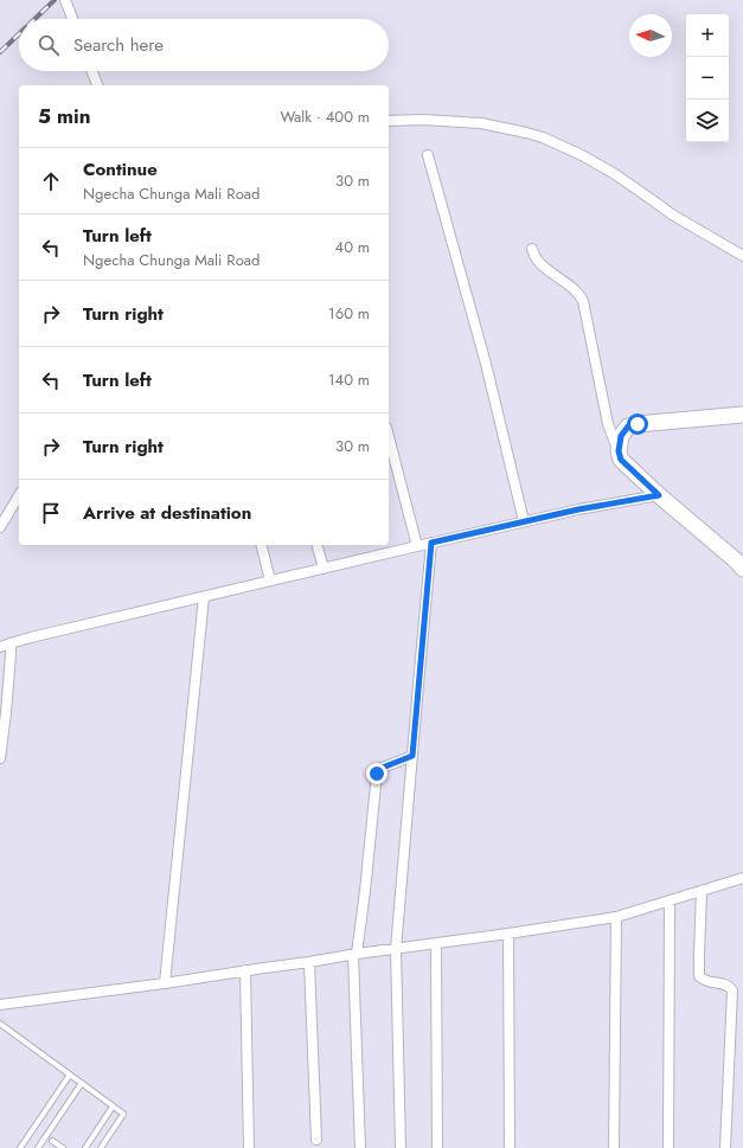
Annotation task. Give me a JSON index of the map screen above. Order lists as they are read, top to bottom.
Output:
{
  "north": "left",
  "page": {
    "map_buttons": ["+", "−"],
    "search": "Search here",
    "heading": ["5 min", "Walk · 400 m"],
    "list": [
      ["Continue", "Ngecha Chunga Mali Road", "30 m"],
      ["Turn left", "Ngecha Chunga Mali Road", "40 m"],
      ["Turn right", "160 m"],
      ["Turn left", "140 m"],
      ["Turn right", "30 m"],
      "Arrive at destination"
    ]
  }
}
